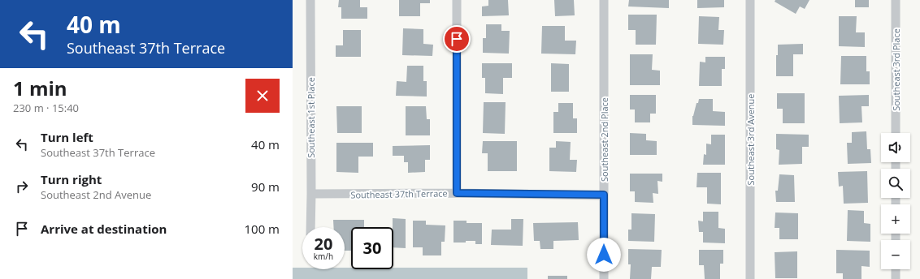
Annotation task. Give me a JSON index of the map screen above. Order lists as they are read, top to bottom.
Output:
{
  "streets": {
    "street": [
      "Southeast 3rd Place",
      "Southeast 1st Place",
      "Southeast 2nd Place",
      "Southeast 3rd Avenue",
      "Southeast 37th Terrace"
    ]
  },
  "crossings": [
    ["Southeast 1st Place", "Southeast 37th Terrace"],
    ["Southeast 2nd Place", "Southeast 37th Terrace"]
  ],
  "page": {
    "turn": ["40 m", "Southeast 37th Terrace"],
    "heading": ["1 min", "230 m · 15:40"],
    "list": [
      {
        "name": "Turn left",
        "note": "Southeast 37th Terrace",
        "value": "40 m"
      },
      {
        "name": "Turn right",
        "note": "Southeast 2nd Avenue",
        "value": "90 m"
      },
      {
        "name": "Arrive at destination",
        "value": "100 m"
      }
    ],
    "map_buttons": ["+", "−"],
    "speed": "20 km/h",
    "limit": "30"
  }
}
